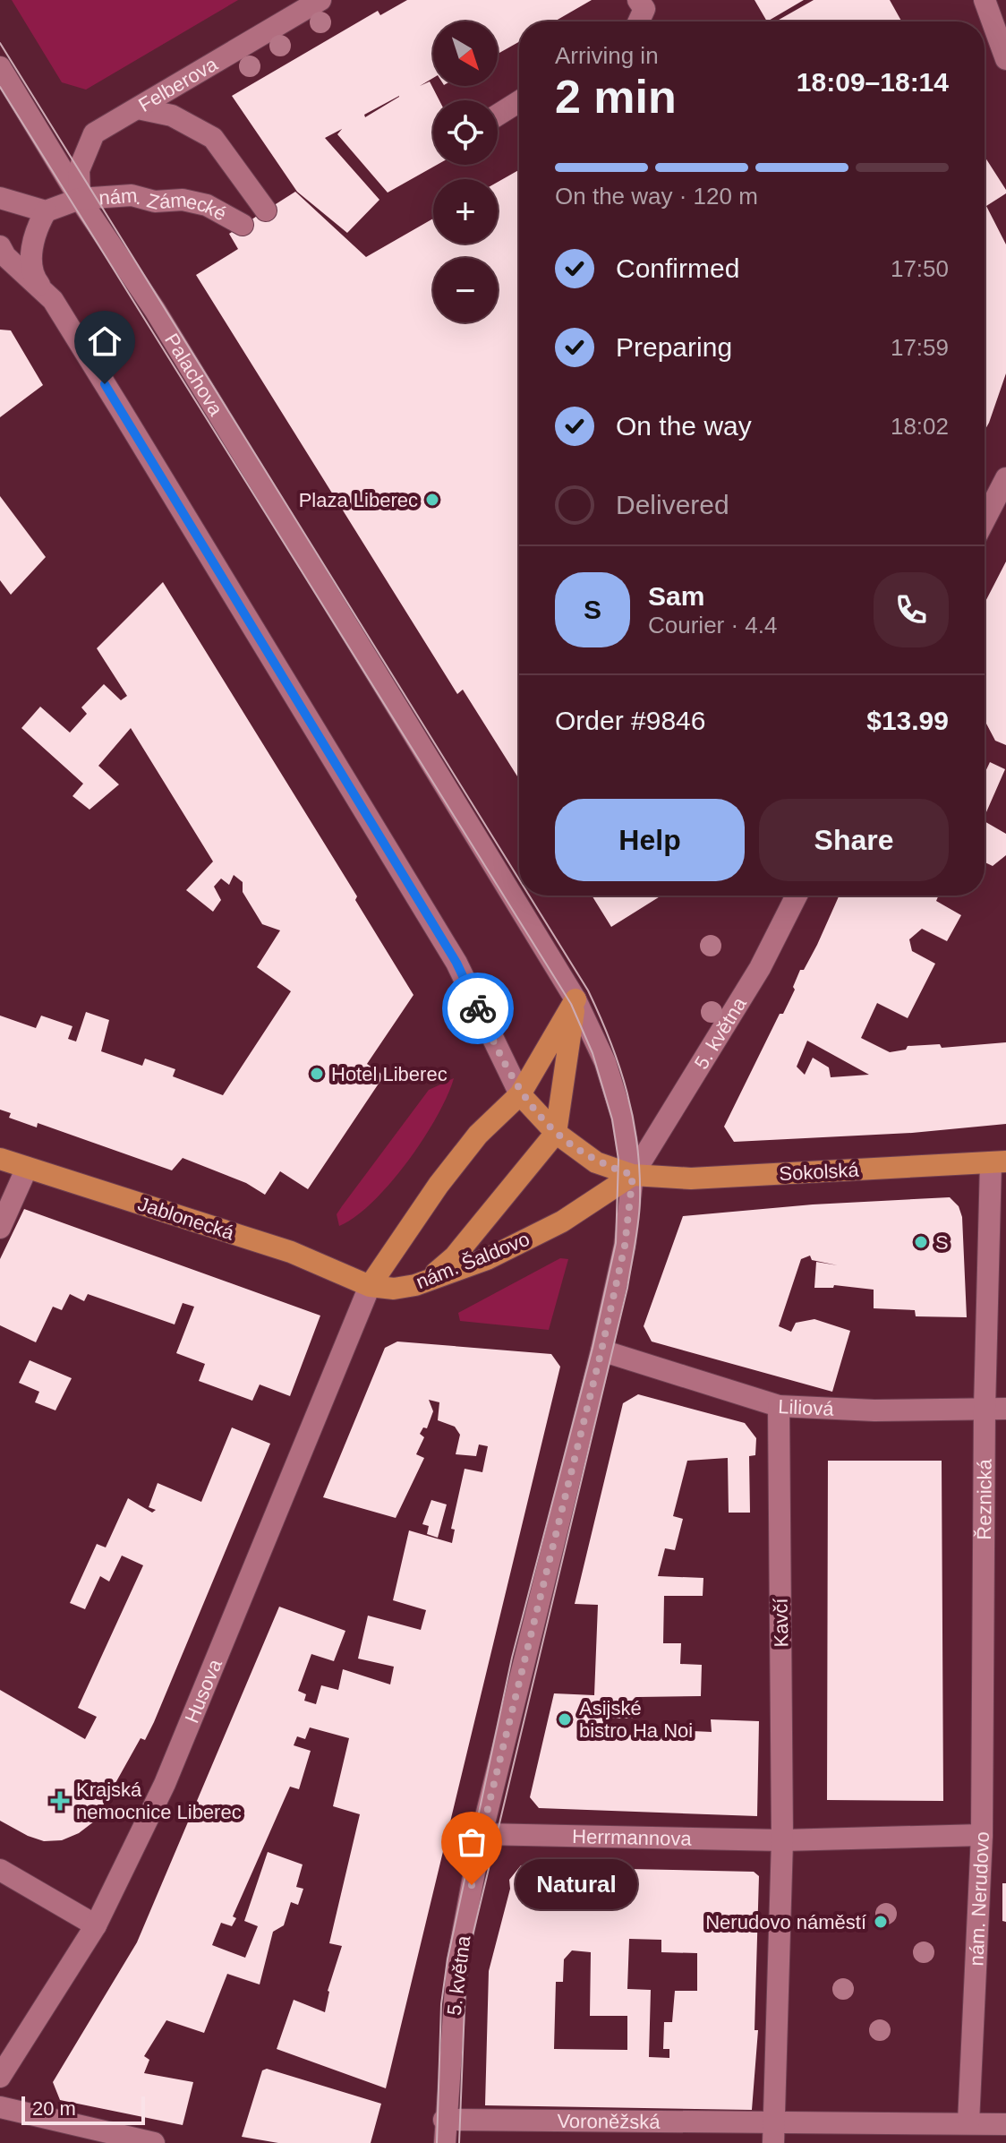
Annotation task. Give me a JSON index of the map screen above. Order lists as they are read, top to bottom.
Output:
{
  "streets": {
    "main road": ["Sokolská", "Jablonecká", "nám. Šaldovo"],
    "street": [
      "Felberova",
      "nám. Zámecké",
      "Palachova",
      "5. května",
      "Liliová",
      "Řeznická",
      "Kavčí",
      "Husova",
      "Herrmannova",
      "nám. Nerudovo",
      "Voroněžská"
    ]
  },
  "crossings": [
    ["Felberova", "nám. Zámecké"],
    ["Felberova", "Palachova"],
    ["nám. Zámecké", "Palachova"],
    ["Palachova", "nám. Šaldovo"],
    ["5. května", "Sokolská"],
    ["5. května", "nám. Šaldovo"],
    ["5. května", "Liliová"],
    ["5. května", "Herrmannova"],
    ["5. května", "Voroněžská"],
    ["Sokolská", "nám. Šaldovo"],
    ["Sokolská", "Řeznická"],
    ["Jablonecká", "nám. Šaldovo"],
    ["Jablonecká", "Husova"],
    ["nám. Šaldovo", "Husova"],
    ["Liliová", "Řeznická"],
    ["Liliová", "Kavčí"],
    ["Řeznická", "nám. Nerudovo"],
    ["Kavčí", "Herrmannova"],
    ["Kavčí", "nám. Nerudovo"],
    ["Herrmannova", "nám. Nerudovo"],
    ["nám. Nerudovo", "Voroněžská"]
  ],
  "places": {
    "other": [
      "Plaza Liberec",
      "Hotel Liberec",
      "S",
      "Asijské bistro Ha Noi",
      "Natural",
      "Nerudovo náměstí"
    ],
    "health": ["Krajská nemocnice Liberec"]
  },
  "scale_bar": "20 m",
  "north": "bottom right",
  "page": {
    "map_buttons": ["+", "−"],
    "heading": ["2 min", "Arriving in", "18:09–18:14"],
    "panel": [
      "Sam",
      "Courier · 4.4",
      "Order #9846",
      "$13.99"
    ],
    "bar": "On the way · 120 m",
    "list": [
      ["Confirmed", "17:50"],
      ["Preparing", "17:59"],
      ["On the way", "18:02"],
      "Delivered"
    ],
    "round": "S",
    "buttons": ["Help", "Share"],
    "bubble": "Natural",
    "scale": "20 m"
  }
}
